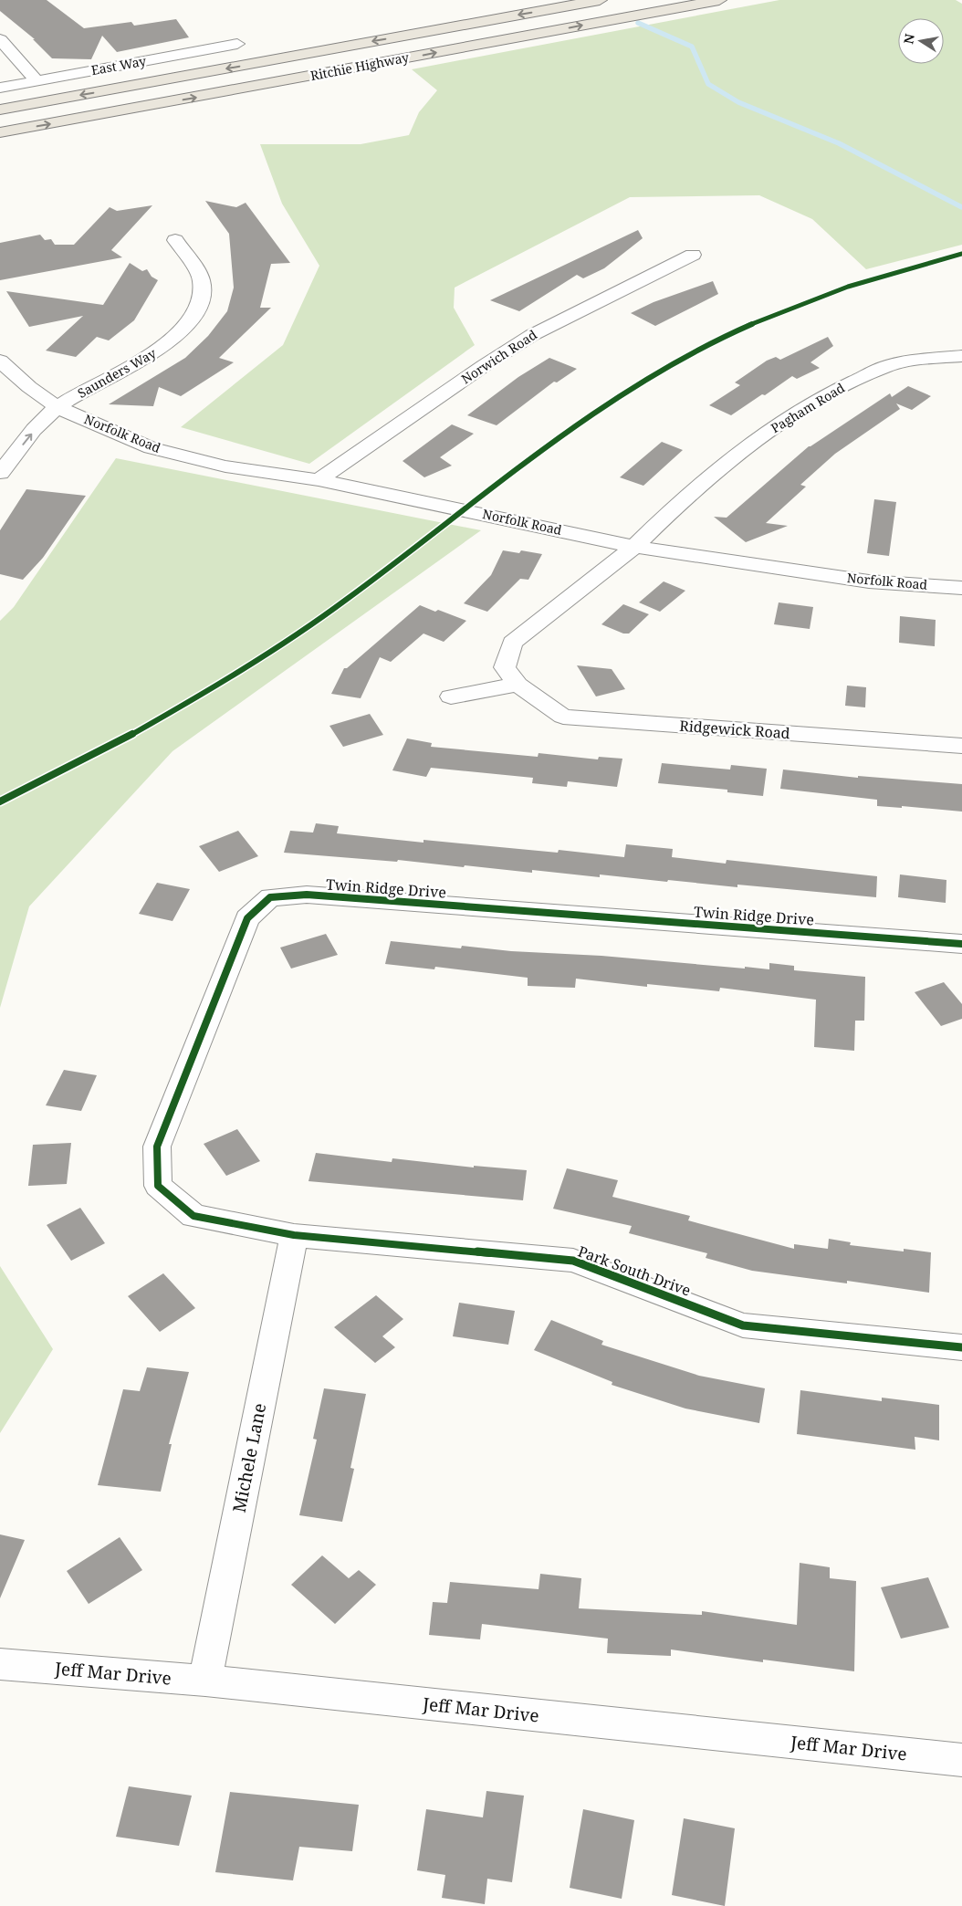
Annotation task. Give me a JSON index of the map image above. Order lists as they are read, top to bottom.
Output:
{
  "streets": {
    "main road": ["Ritchie Highway"],
    "street": [
      "East Way",
      "Norwich Road",
      "Saunders Way",
      "Pagham Road",
      "Norfolk Road",
      "Ridgewick Road",
      "Twin Ridge Drive",
      "Park South Drive",
      "Michele Lane",
      "Jeff Mar Drive"
    ]
  },
  "crossings": [
    ["Norwich Road", "Norfolk Road"],
    ["Saunders Way", "Norfolk Road"],
    ["Pagham Road", "Norfolk Road"],
    ["Pagham Road", "Ridgewick Road"],
    ["Norfolk Road", "Ridgewick Road"],
    ["Twin Ridge Drive", "Park South Drive"],
    ["Twin Ridge Drive", "Michele Lane"],
    ["Park South Drive", "Michele Lane"],
    ["Michele Lane", "Jeff Mar Drive"]
  ],
  "north": "left"
}
